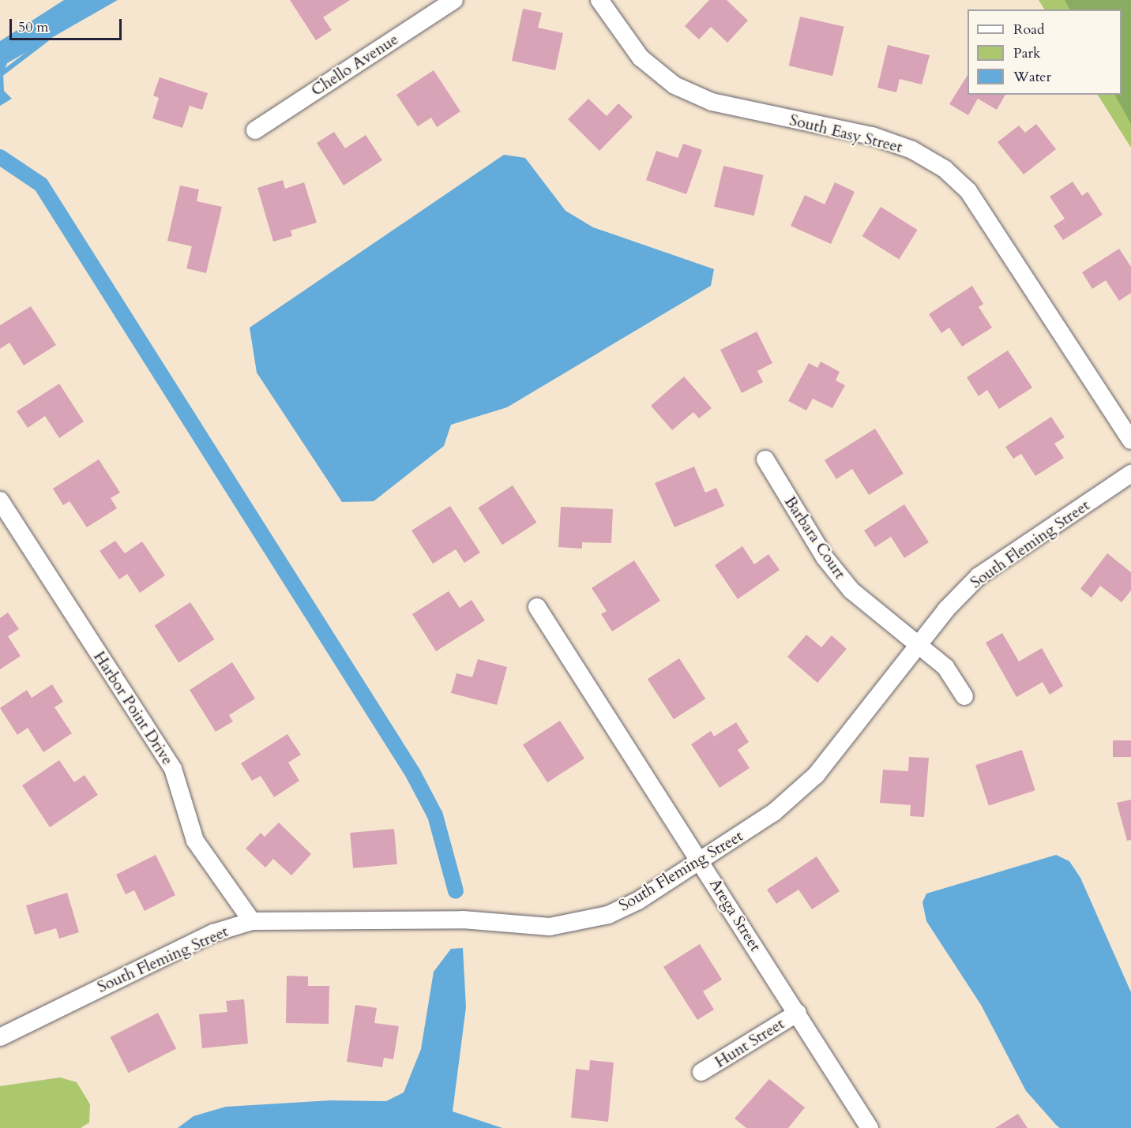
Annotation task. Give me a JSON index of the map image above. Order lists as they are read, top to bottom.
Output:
{
  "streets": {
    "street": [
      "Chello Avenue",
      "South Easy Street",
      "Barbara Court",
      "South Fleming Street",
      "Harbor Point Drive",
      "Arega Street",
      "Hunt Street"
    ]
  },
  "crossings": [
    ["Barbara Court", "South Fleming Street"],
    ["South Fleming Street", "Harbor Point Drive"],
    ["South Fleming Street", "Arega Street"],
    ["Arega Street", "Hunt Street"]
  ],
  "legend": ["Road", "Park", "Water"],
  "scale_bar": "50 m"
}
